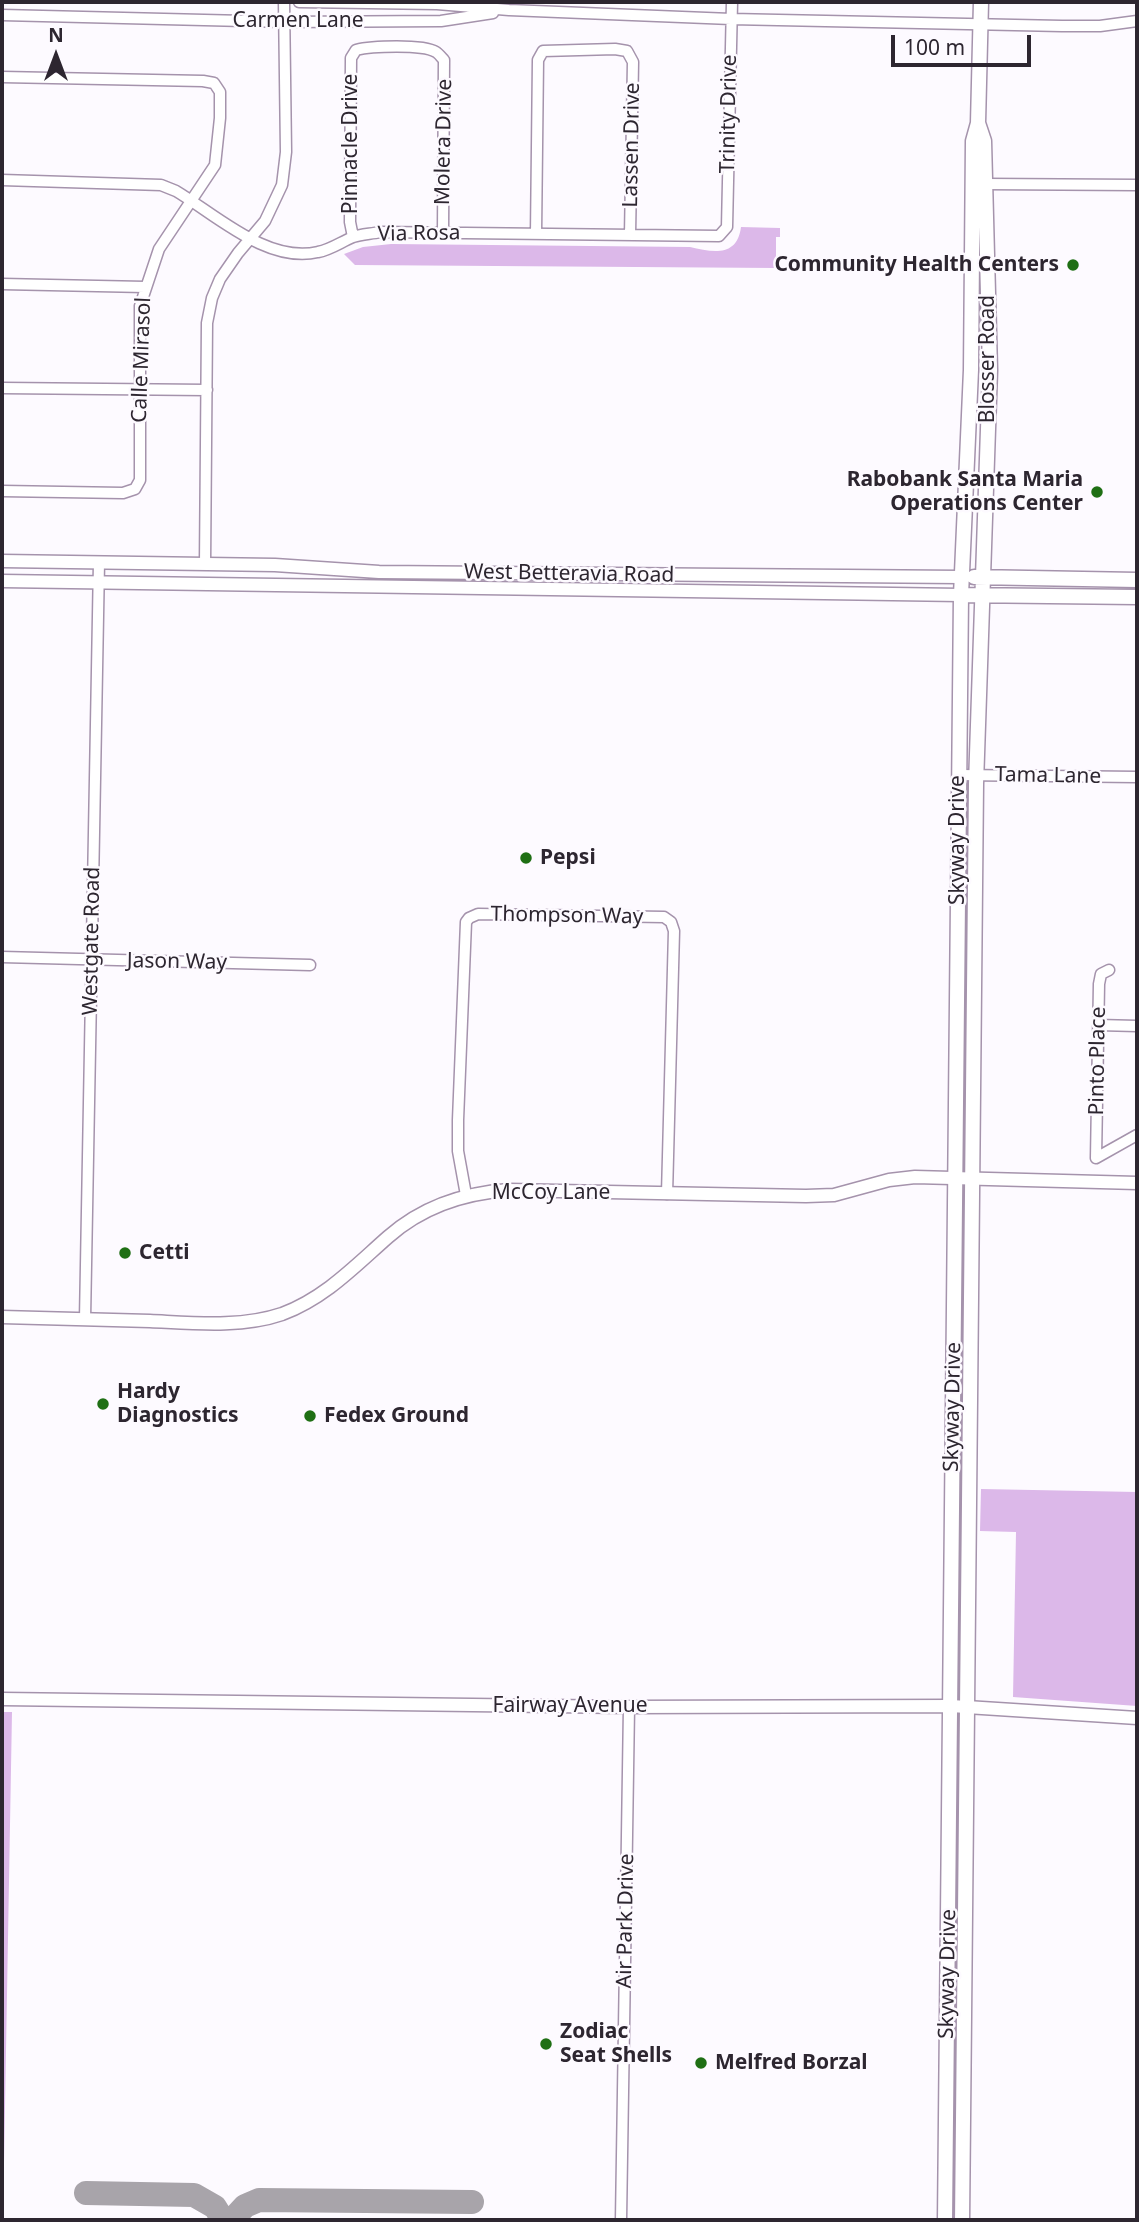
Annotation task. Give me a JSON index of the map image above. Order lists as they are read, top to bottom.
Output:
{
  "streets": {
    "main road": ["Blosser Road", "West Betteravia Road", "Skyway Drive"],
    "street": [
      "Carmen Lane",
      "Trinity Drive",
      "Molera Drive",
      "Pinnacle Drive",
      "Lassen Drive",
      "Via Rosa",
      "Calle Mirasol",
      "Tama Lane",
      "Thompson Way",
      "Westgate Road",
      "Jason Way",
      "Pinto Place",
      "McCoy Lane",
      "Fairway Avenue",
      "Air Park Drive"
    ]
  },
  "crossings": [
    ["Carmen Lane", "Trinity Drive"],
    ["Carmen Lane", "Blosser Road"],
    ["Trinity Drive", "Via Rosa"],
    ["Molera Drive", "Pinnacle Drive"],
    ["Molera Drive", "Via Rosa"],
    ["Pinnacle Drive", "Via Rosa"],
    ["Lassen Drive", "Via Rosa"],
    ["Via Rosa", "Calle Mirasol"],
    ["Blosser Road", "West Betteravia Road"],
    ["Blosser Road", "Skyway Drive"],
    ["West Betteravia Road", "Skyway Drive"],
    ["West Betteravia Road", "Westgate Road"],
    ["Tama Lane", "Skyway Drive"],
    ["Skyway Drive", "McCoy Lane"],
    ["Skyway Drive", "Fairway Avenue"],
    ["Thompson Way", "McCoy Lane"],
    ["Westgate Road", "Jason Way"],
    ["Westgate Road", "McCoy Lane"],
    ["Fairway Avenue", "Air Park Drive"]
  ],
  "places": [
    "Community Health Centers",
    "Rabobank Santa Maria Operations Center",
    "Pepsi",
    "Cetti",
    "Hardy Diagnostics",
    "Fedex Ground",
    "Zodiac Seat Shells",
    "Melfred Borzal"
  ],
  "scale_bar": "100 m",
  "north": "top"
}
